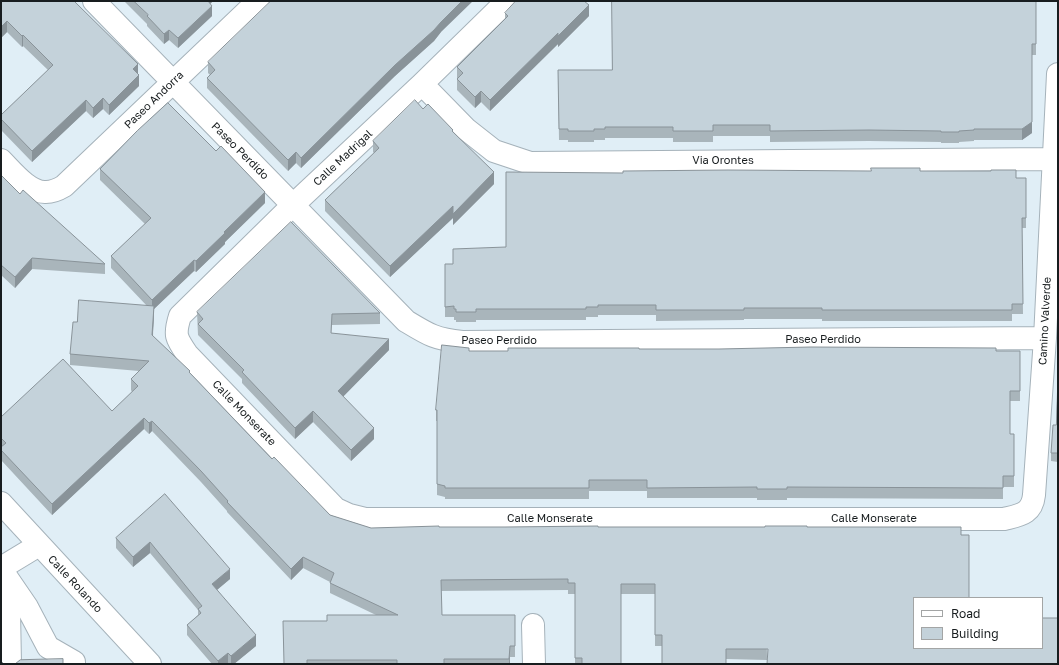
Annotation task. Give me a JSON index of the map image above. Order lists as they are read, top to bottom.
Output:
{
  "streets": {
    "street": [
      "Paseo Andorra",
      "Paseo Perdido",
      "Calle Madrigal",
      "Via Orontes",
      "Camino Valverde",
      "Calle Monserate",
      "Calle Rolando"
    ]
  },
  "crossings": [
    ["Paseo Andorra", "Paseo Perdido"],
    ["Paseo Perdido", "Calle Madrigal"],
    ["Paseo Perdido", "Camino Valverde"],
    ["Calle Madrigal", "Via Orontes"],
    ["Calle Madrigal", "Calle Monserate"],
    ["Via Orontes", "Camino Valverde"],
    ["Camino Valverde", "Calle Monserate"]
  ],
  "legend": ["Road", "Building"]
}
